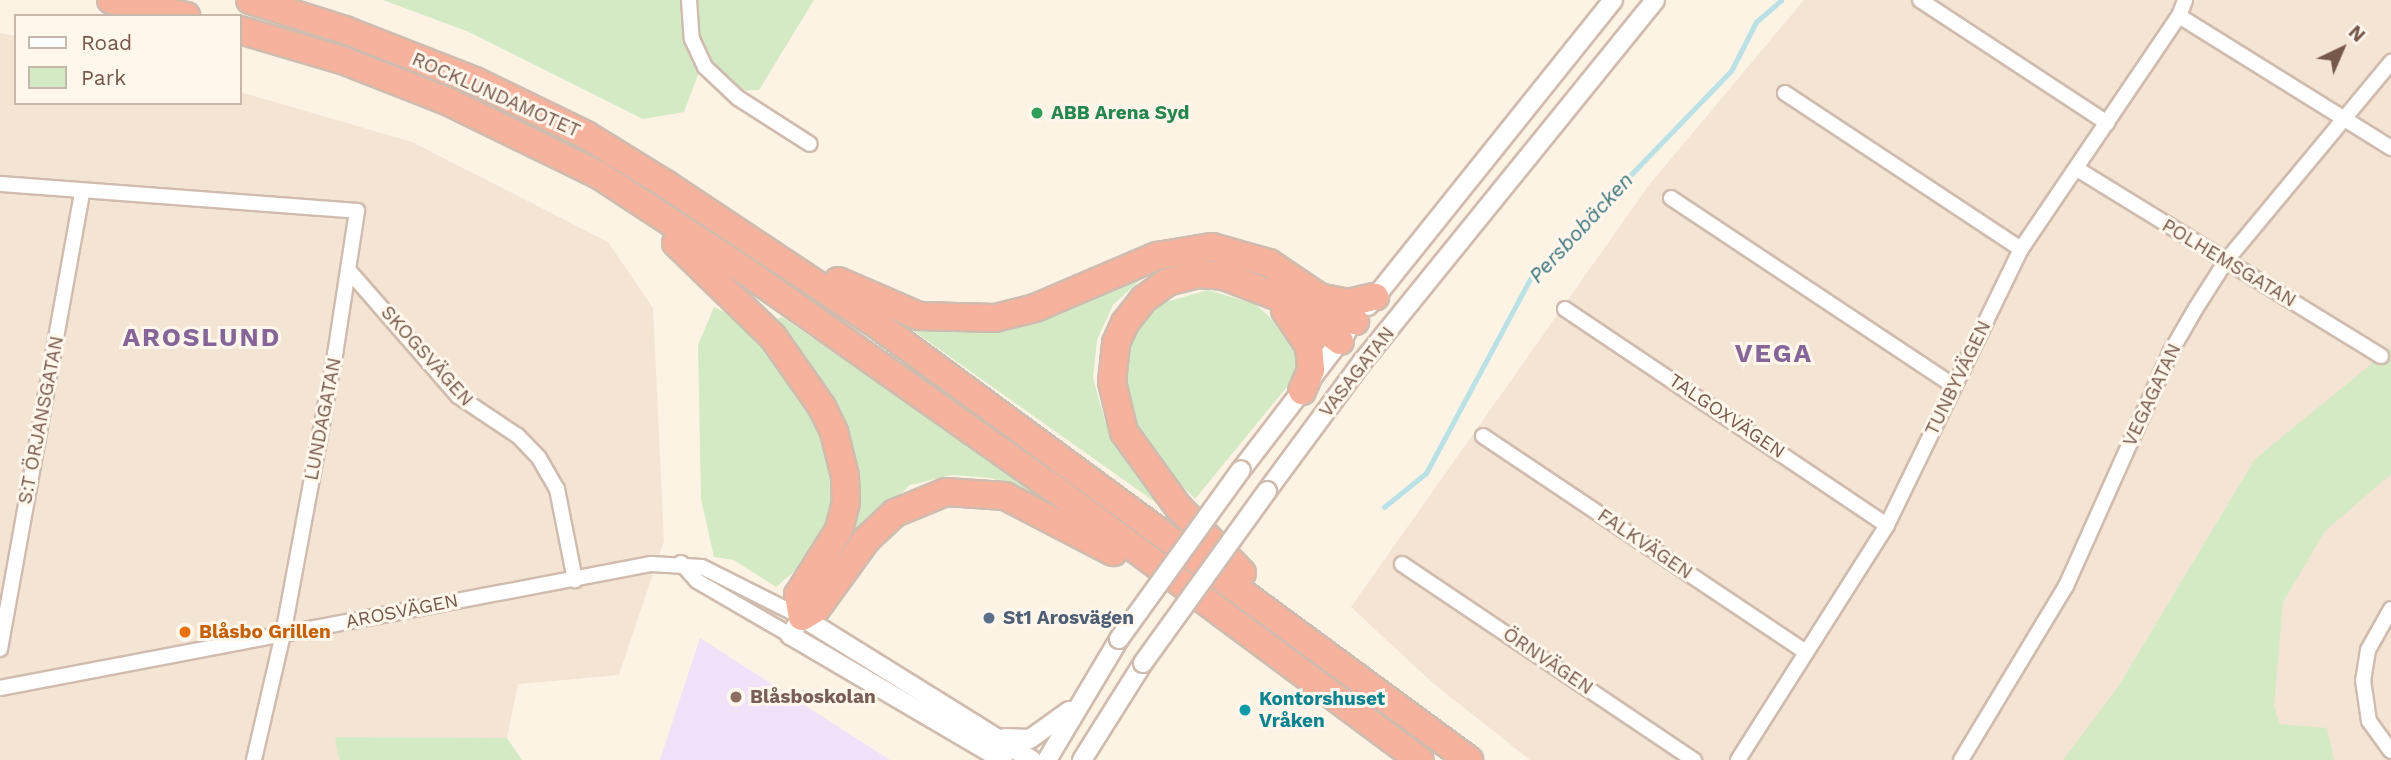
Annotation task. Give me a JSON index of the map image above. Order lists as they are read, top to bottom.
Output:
{
  "streets": {
    "highway": ["ROCKLUNDAMOTET"],
    "street": [
      "POLHEMSGATAN",
      "SKOGSVÄGEN",
      "VASAGATAN",
      "TUNBYVÄGEN",
      "VEGAGATAN",
      "TALGOXVÄGEN",
      "LUNDAGATAN",
      "S:T ÖRJANSGATAN",
      "FALKVÄGEN",
      "AROSVÄGEN",
      "ÖRNVÄGEN"
    ]
  },
  "crossings": [
    ["POLHEMSGATAN", "TUNBYVÄGEN"],
    ["POLHEMSGATAN", "VEGAGATAN"],
    ["SKOGSVÄGEN", "LUNDAGATAN"],
    ["SKOGSVÄGEN", "AROSVÄGEN"],
    ["TUNBYVÄGEN", "TALGOXVÄGEN"],
    ["TUNBYVÄGEN", "FALKVÄGEN"],
    ["LUNDAGATAN", "S:T ÖRJANSGATAN"],
    ["LUNDAGATAN", "AROSVÄGEN"]
  ],
  "districts": ["AROSLUND", "VEGA"],
  "water": ["Persbobäcken"],
  "places": [
    "ABB Arena Syd",
    "St1 Arosvägen",
    "Blåsbo Grillen",
    "Blåsboskolan",
    "Kontorshuset Vråken"
  ],
  "legend": ["Road", "Park"],
  "north": "top right"
}
